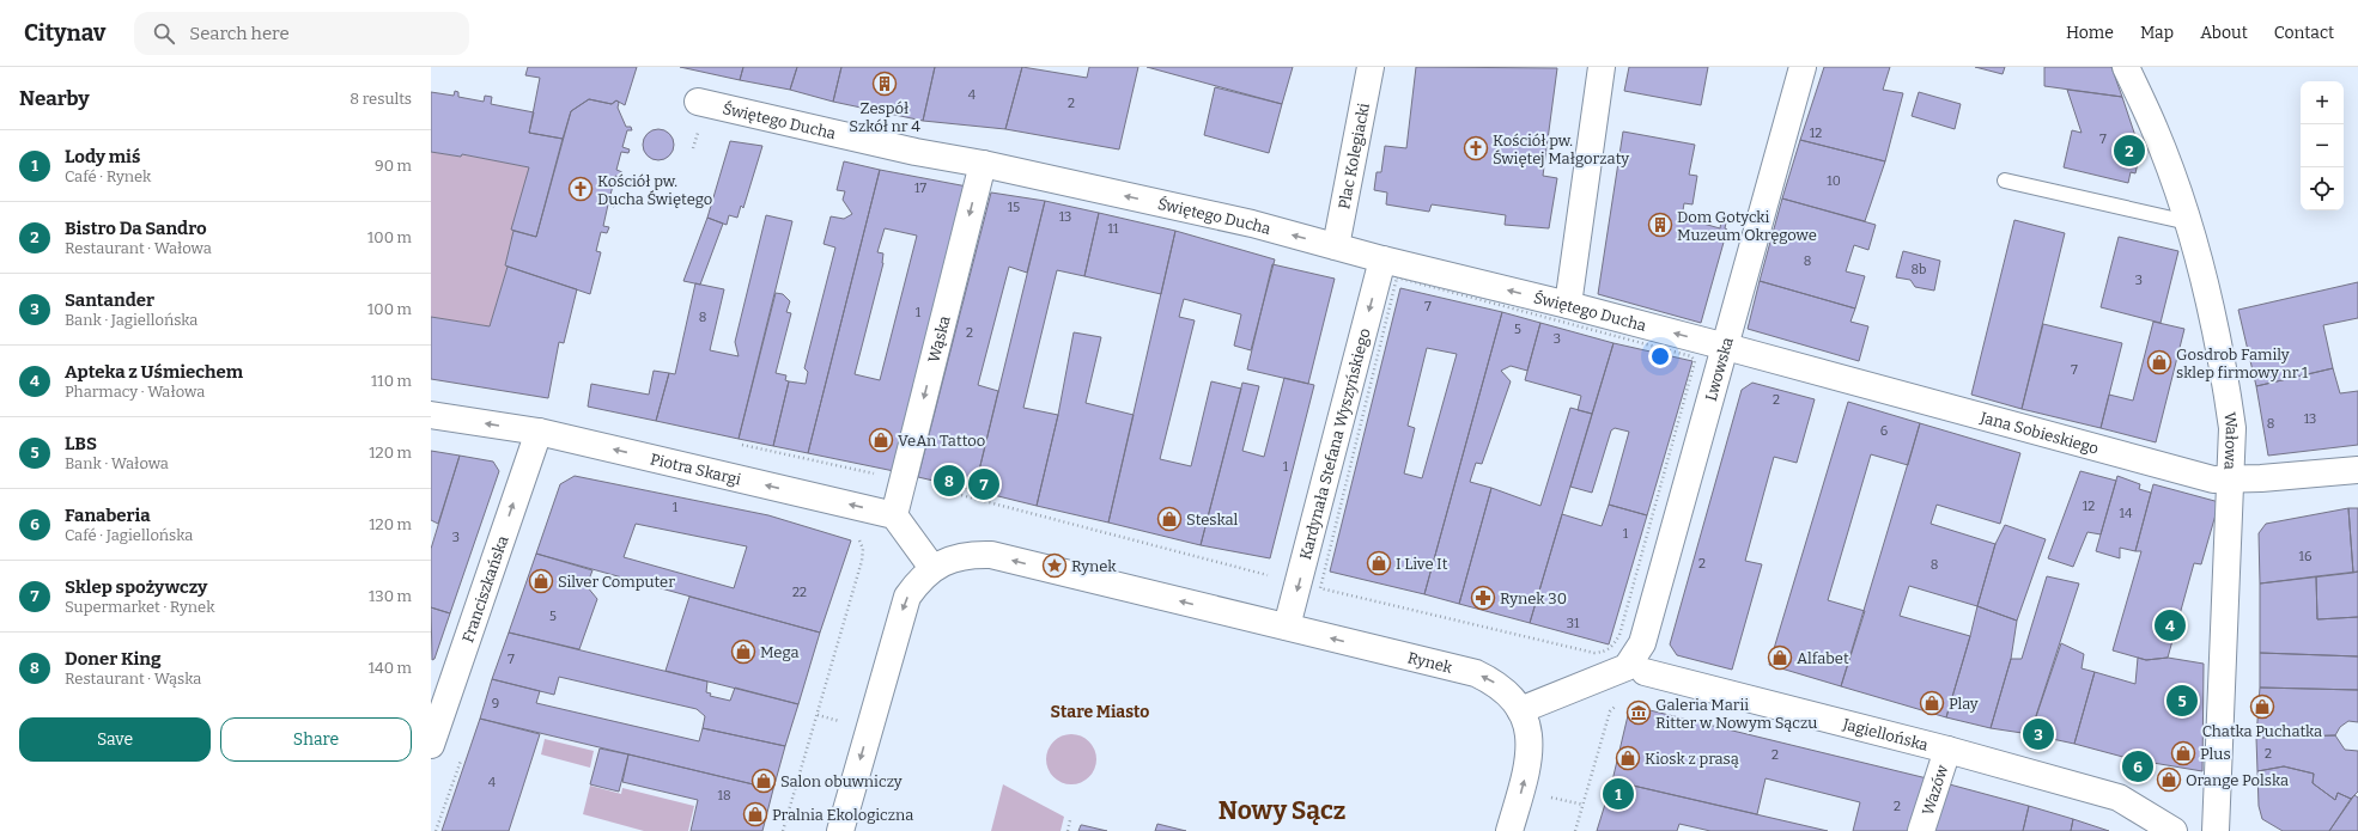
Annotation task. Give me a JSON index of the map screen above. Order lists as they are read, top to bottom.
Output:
{
  "streets": {
    "street": [
      "Świętego Ducha",
      "Plac Kolegiacki",
      "Wąska",
      "Lwowska",
      "Jana Sobieskiego",
      "Wałowa",
      "Kardynała Stefana Wyszyńskiego",
      "Piotra Skargi",
      "Franciszkańska",
      "Rynek",
      "Jagiellońska",
      "Wazów"
    ]
  },
  "crossings": [
    ["Świętego Ducha", "Plac Kolegiacki"],
    ["Świętego Ducha", "Wąska"],
    ["Świętego Ducha", "Lwowska"],
    ["Świętego Ducha", "Jana Sobieskiego"],
    ["Świętego Ducha", "Kardynała Stefana Wyszyńskiego"],
    ["Wąska", "Piotra Skargi"],
    ["Lwowska", "Jana Sobieskiego"],
    ["Lwowska", "Jagiellońska"],
    ["Jana Sobieskiego", "Wałowa"],
    ["Kardynała Stefana Wyszyńskiego", "Rynek"],
    ["Piotra Skargi", "Franciszkańska"],
    ["Jagiellońska", "Wazów"]
  ],
  "one_way": [
    "Świętego Ducha",
    "Wąska",
    "Kardynała Stefana Wyszyńskiego",
    "Piotra Skargi",
    "Franciszkańska"
  ],
  "districts": ["Stare Miasto", "Nowy Sącz"],
  "places": {
    "building": ["Zespół Szkół nr 4", "Dom Gotycki Muzeum Okręgowe"],
    "church": ["Kościół pw. Świętej Małgorzaty", "Kościół pw. Ducha Świętego"],
    "shop": [
      "Gosdrob Family sklep firmowy nr 1",
      "VeAn Tattoo",
      "Steskal",
      "I Live It",
      "Silver Computer",
      "Mega",
      "Alfabet",
      "Play",
      "Chatka Puchatka",
      "Plus",
      "Kiosk z prasą",
      "Orange Polska",
      "Salon obuwniczy",
      "Pralnia Ekologiczna"
    ],
    "place": ["Rynek"],
    "pharmacy": ["Rynek 30"],
    "museum": ["Galeria Marii Ritter w Nowym Sączu"]
  },
  "house_numbers": [
    "4",
    "2",
    "12",
    "7",
    "10",
    "17",
    "15",
    "13",
    "11",
    "8",
    "8b",
    "3",
    "7",
    "1",
    "8",
    "5",
    "2",
    "3",
    "7",
    "2",
    "13",
    "8",
    "6",
    "1",
    "12",
    "1",
    "14",
    "1",
    "3",
    "16",
    "2",
    "8",
    "22",
    "5",
    "31",
    "7",
    "9",
    "2",
    "2",
    "4",
    "18",
    "2"
  ],
  "page": {
    "header": "Citynav",
    "search": "Search here",
    "nav": [
      "Home",
      "Map",
      "About",
      "Contact"
    ],
    "heading": ["Nearby", "8 results"],
    "map_buttons": ["+", "−"],
    "list": [
      {
        "mark": "1",
        "name": "Lody miś",
        "note": "Café · Rynek",
        "value": "90 m"
      },
      {
        "mark": "2",
        "name": "Bistro Da Sandro",
        "note": "Restaurant · Wałowa",
        "value": "100 m"
      },
      {
        "mark": "3",
        "name": "Santander",
        "note": "Bank · Jagiellońska",
        "value": "100 m"
      },
      {
        "mark": "4",
        "name": "Apteka z Uśmiechem",
        "note": "Pharmacy · Wałowa",
        "value": "110 m"
      },
      {
        "mark": "5",
        "name": "LBS",
        "note": "Bank · Wałowa",
        "value": "120 m"
      },
      {
        "mark": "6",
        "name": "Fanaberia",
        "note": "Café · Jagiellońska",
        "value": "120 m"
      },
      {
        "mark": "7",
        "name": "Sklep spożywczy",
        "note": "Supermarket · Rynek",
        "value": "130 m"
      },
      {
        "mark": "8",
        "name": "Doner King",
        "note": "Restaurant · Wąska",
        "value": "140 m"
      }
    ],
    "pins": [
      "2",
      "8",
      "7",
      "4",
      "5",
      "3",
      "6",
      "1"
    ],
    "buttons": ["Save", "Share"]
  }
}
